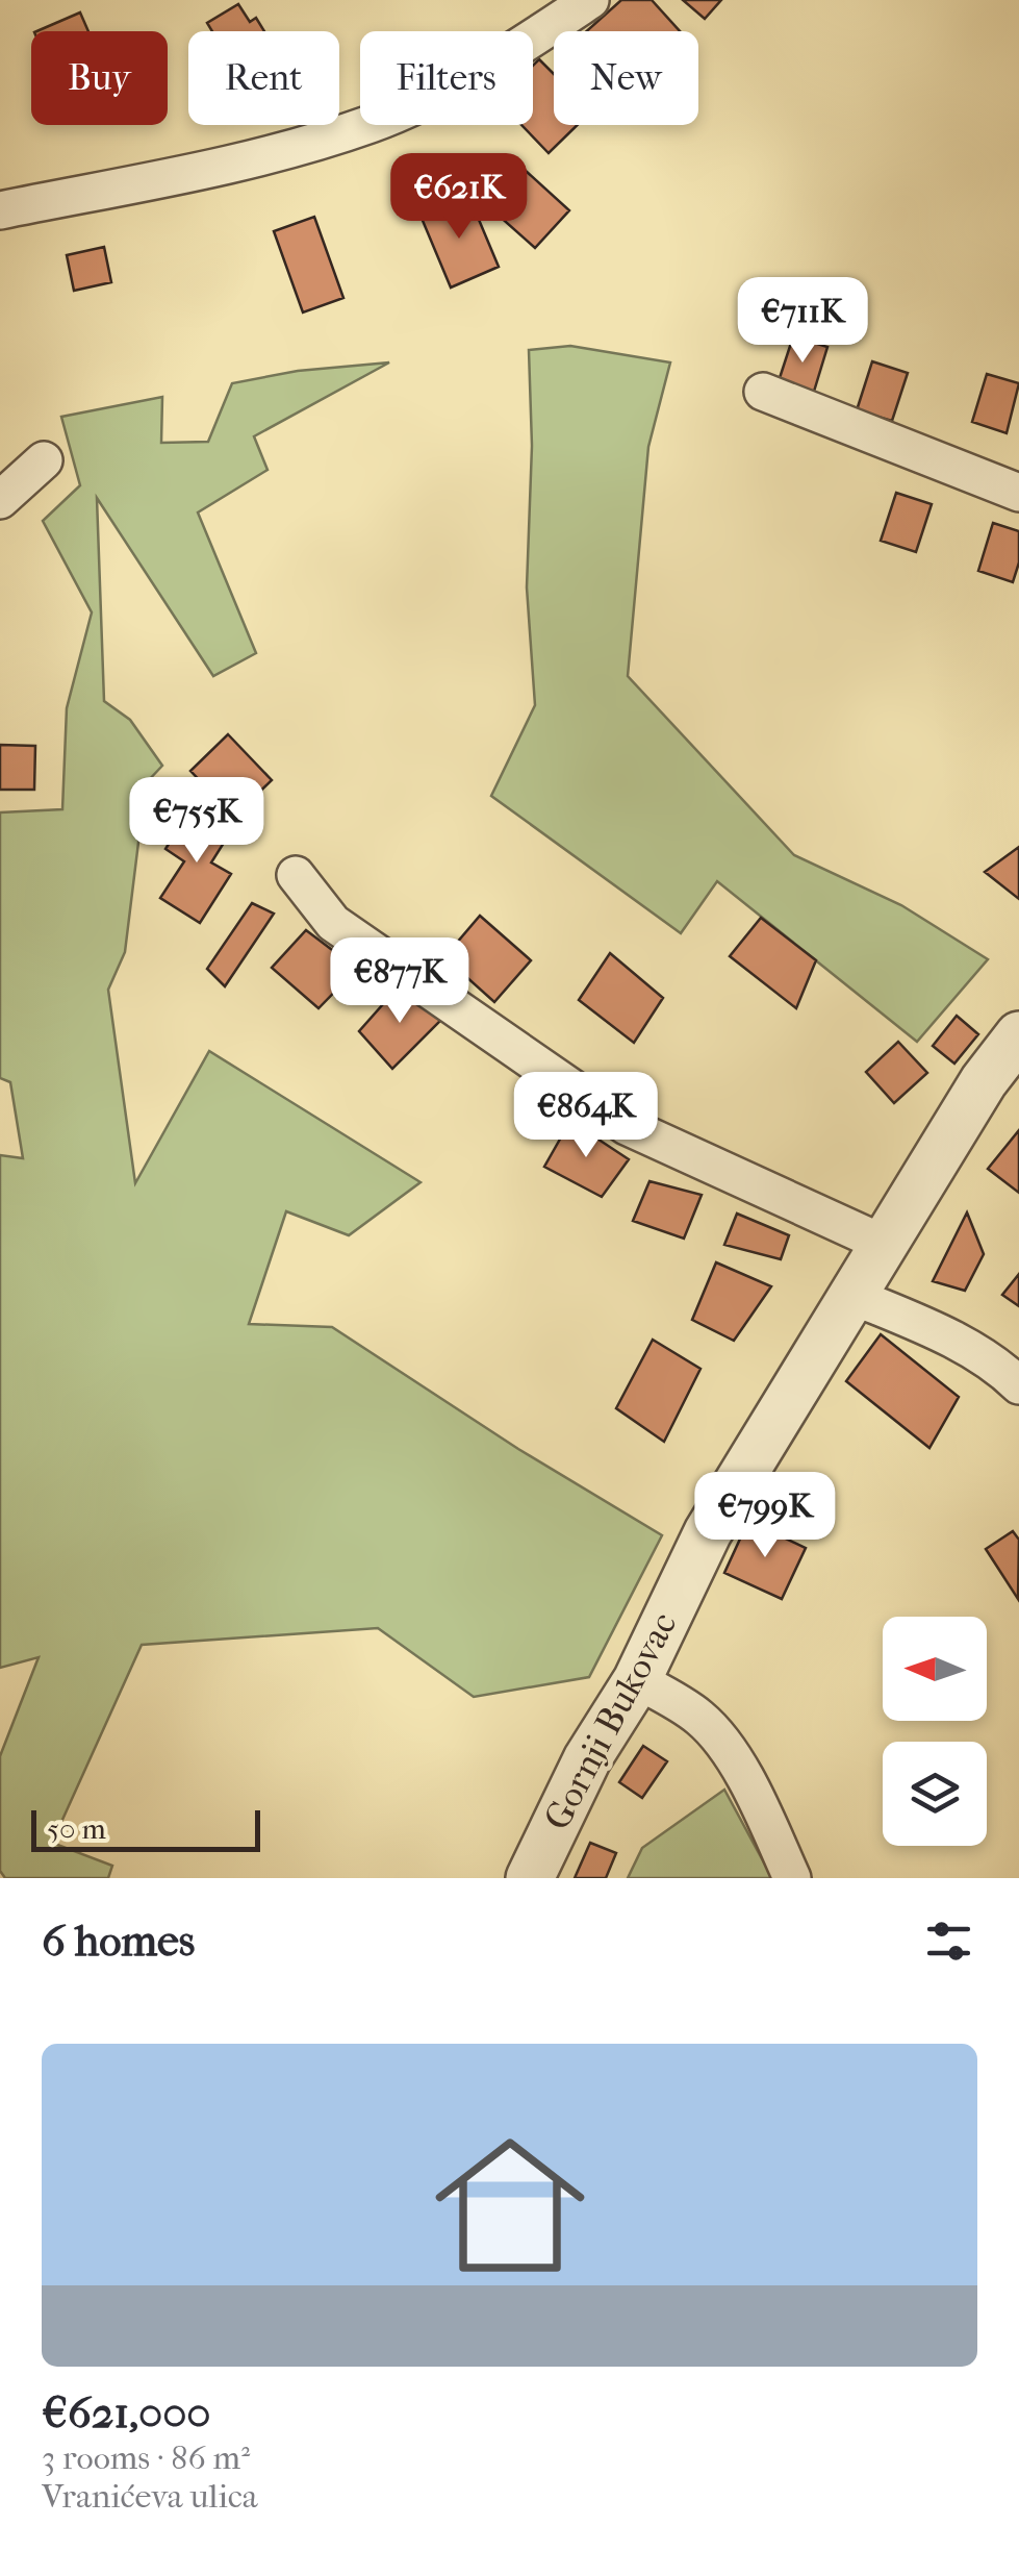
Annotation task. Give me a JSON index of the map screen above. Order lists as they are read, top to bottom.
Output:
{
  "streets": {
    "street": ["Gornji Bukovac"]
  },
  "scale_bar": "50 m",
  "north": "left",
  "page": {
    "chip": [
      "Buy",
      "Rent",
      "Filters",
      "New"
    ],
    "price": [
      "€621K",
      "€711K",
      "€755K",
      "€877K",
      "€864K",
      "€799K"
    ],
    "scale": "50 m",
    "heading": "6 homes",
    "list": [
      {
        "name": "€621,000",
        "note": "3 rooms · 86 m² · Vranićeva ulica"
      }
    ]
  }
}
